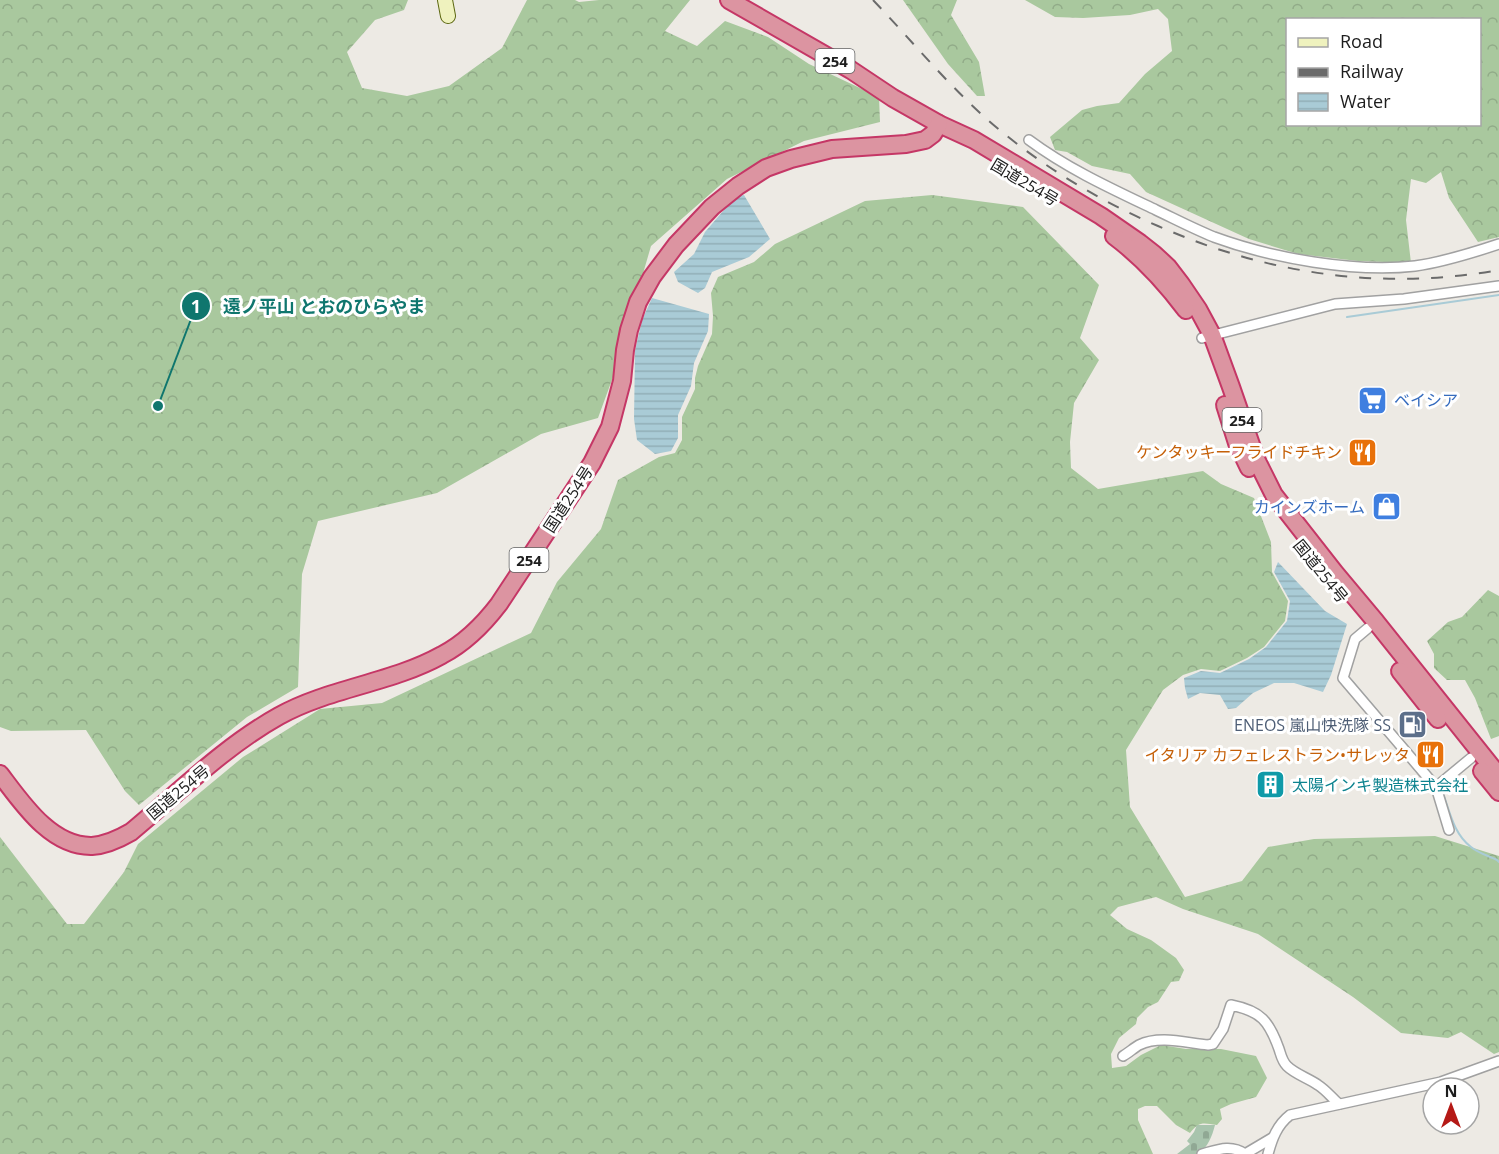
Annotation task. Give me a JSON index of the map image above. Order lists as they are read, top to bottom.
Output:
{
  "streets": {
    "highway": ["254", "国道254号"]
  },
  "crossings": [
    ["254", "国道254号"]
  ],
  "places": {
    "supermarket": ["ベイシア"],
    "other": ["遠ノ平山 とおのひらやま"],
    "restaurant": ["ケンタッキーフライドチキン", "イタリア カフェレストラン•サレッタ"],
    "shop": ["カインズホーム"],
    "fuel station": ["ENEOS 嵐山快洗隊 SS"],
    "building": ["太陽インキ製造株式会社"]
  },
  "legend": ["Road", "Railway", "Water"],
  "north": "top"
}
